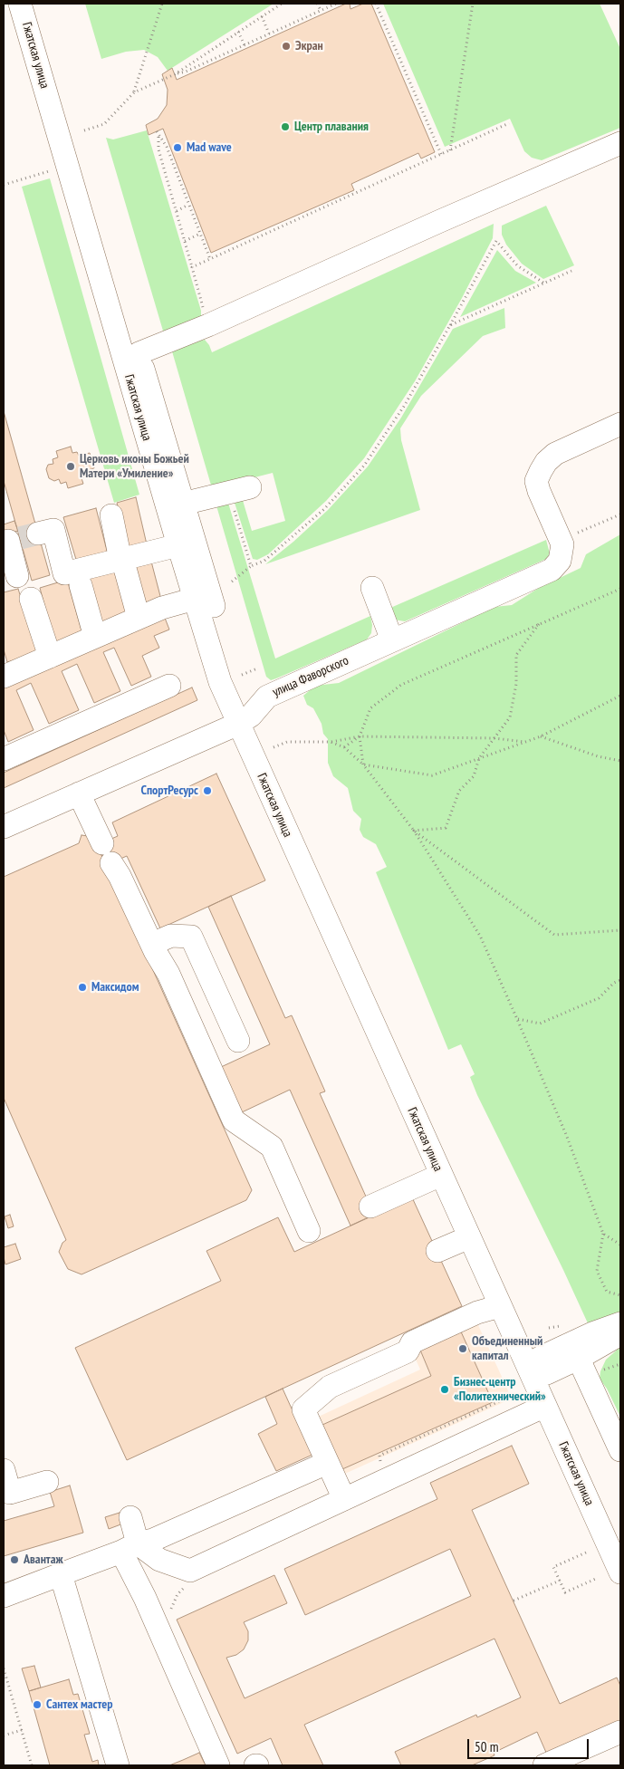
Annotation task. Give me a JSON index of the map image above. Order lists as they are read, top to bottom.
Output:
{
  "streets": {
    "street": ["Гжатская улица", "улица Фаворского"]
  },
  "crossings": [
    ["Гжатская улица", "улица Фаворского"]
  ],
  "places": [
    "Экран",
    "Центр плавания",
    "Mad wave",
    "Церковь иконы Божьей Матери «Умиление»",
    "СпортРесурс",
    "Максидом",
    "Объединенный капитал",
    "Бизнес-центр «Политехнический»",
    "Авантаж",
    "Сантех мастер"
  ],
  "scale_bar": "50 m"
}
